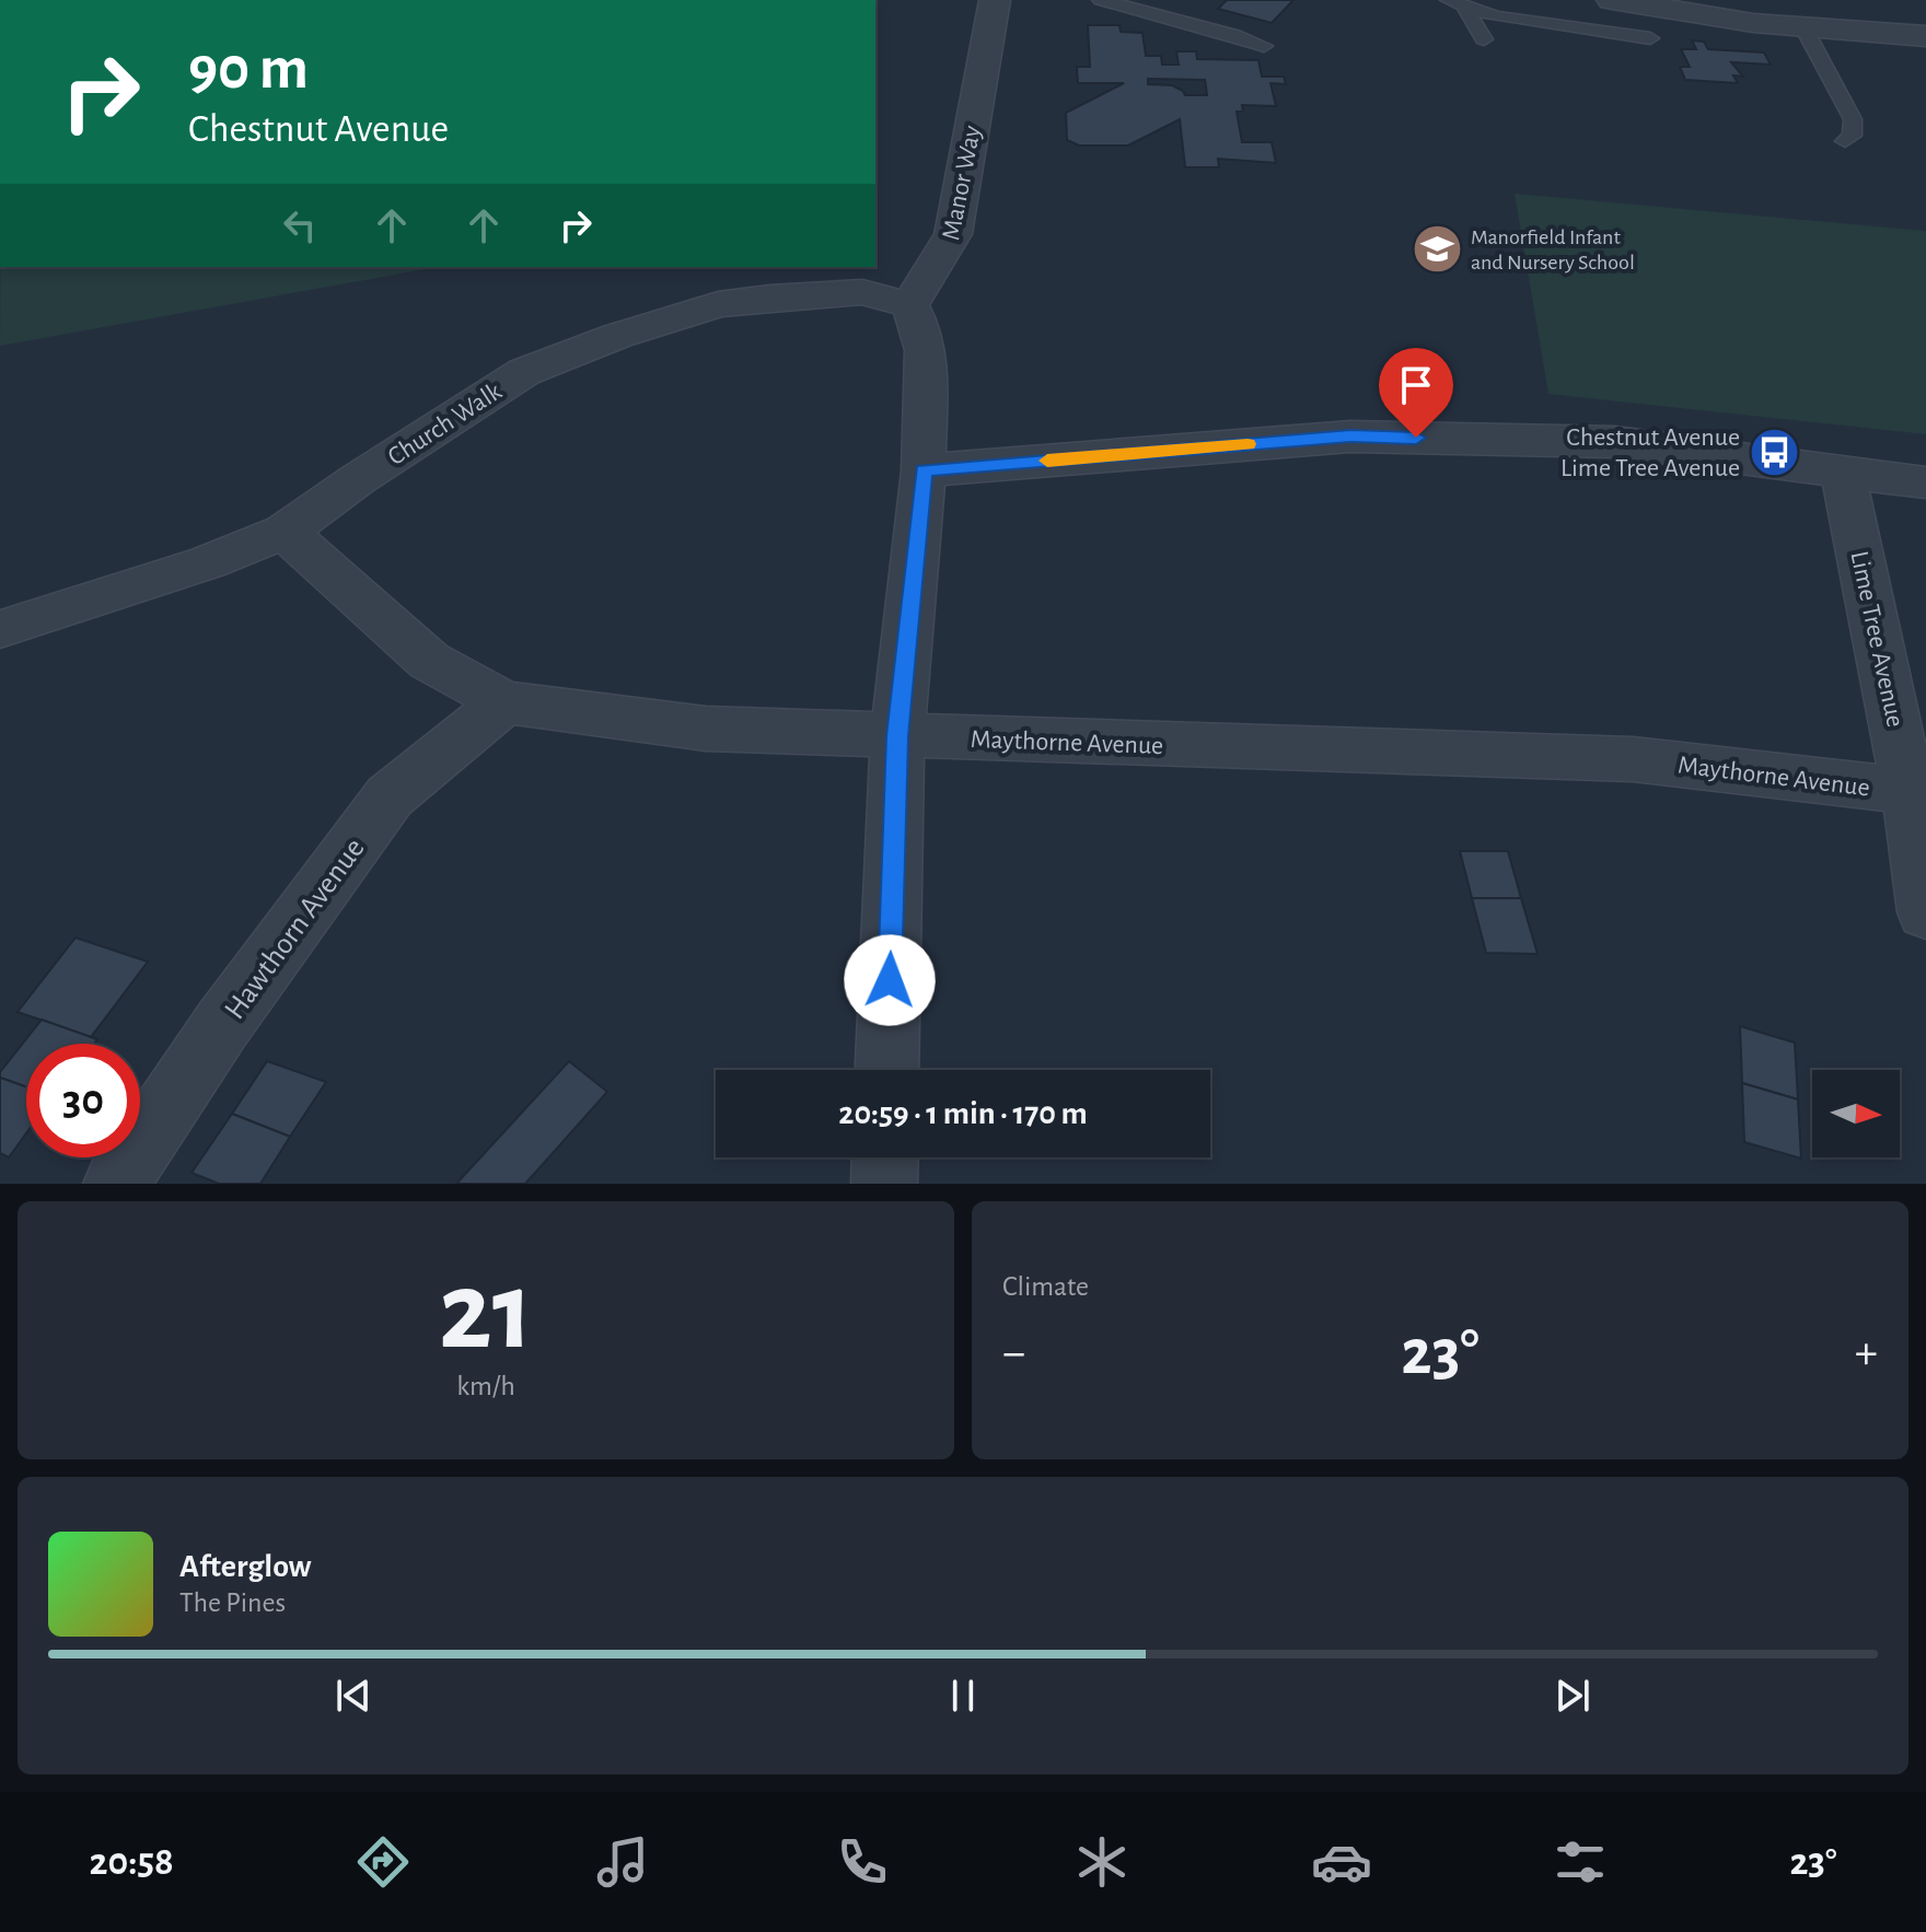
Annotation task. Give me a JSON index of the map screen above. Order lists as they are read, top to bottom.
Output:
{
  "streets": {
    "street": [
      "Manor Way",
      "Church Walk",
      "Lime Tree Avenue",
      "Maythorne Avenue",
      "Hawthorn Avenue"
    ]
  },
  "crossings": [
    ["Manor Way", "Church Walk"],
    ["Church Walk", "Maythorne Avenue"],
    ["Lime Tree Avenue", "Maythorne Avenue"],
    ["Maythorne Avenue", "Hawthorn Avenue"]
  ],
  "places": {
    "school or university": ["Manorfield Infant and Nursery School"],
    "bus stop": ["Chestnut Avenue Lime Tree Avenue"]
  },
  "north": "right",
  "page": {
    "turn": ["90 m", "Chestnut Avenue"],
    "limit": "30",
    "trip": "20:59 · 1 min · 170 m",
    "tile": [
      ["21", "km/h"],
      "Climate"
    ],
    "heat": ["−", "23°", "+"],
    "song": ["Afterglow", "The Pines"],
    "tabs": ["20:58", "23°"]
  }
}
